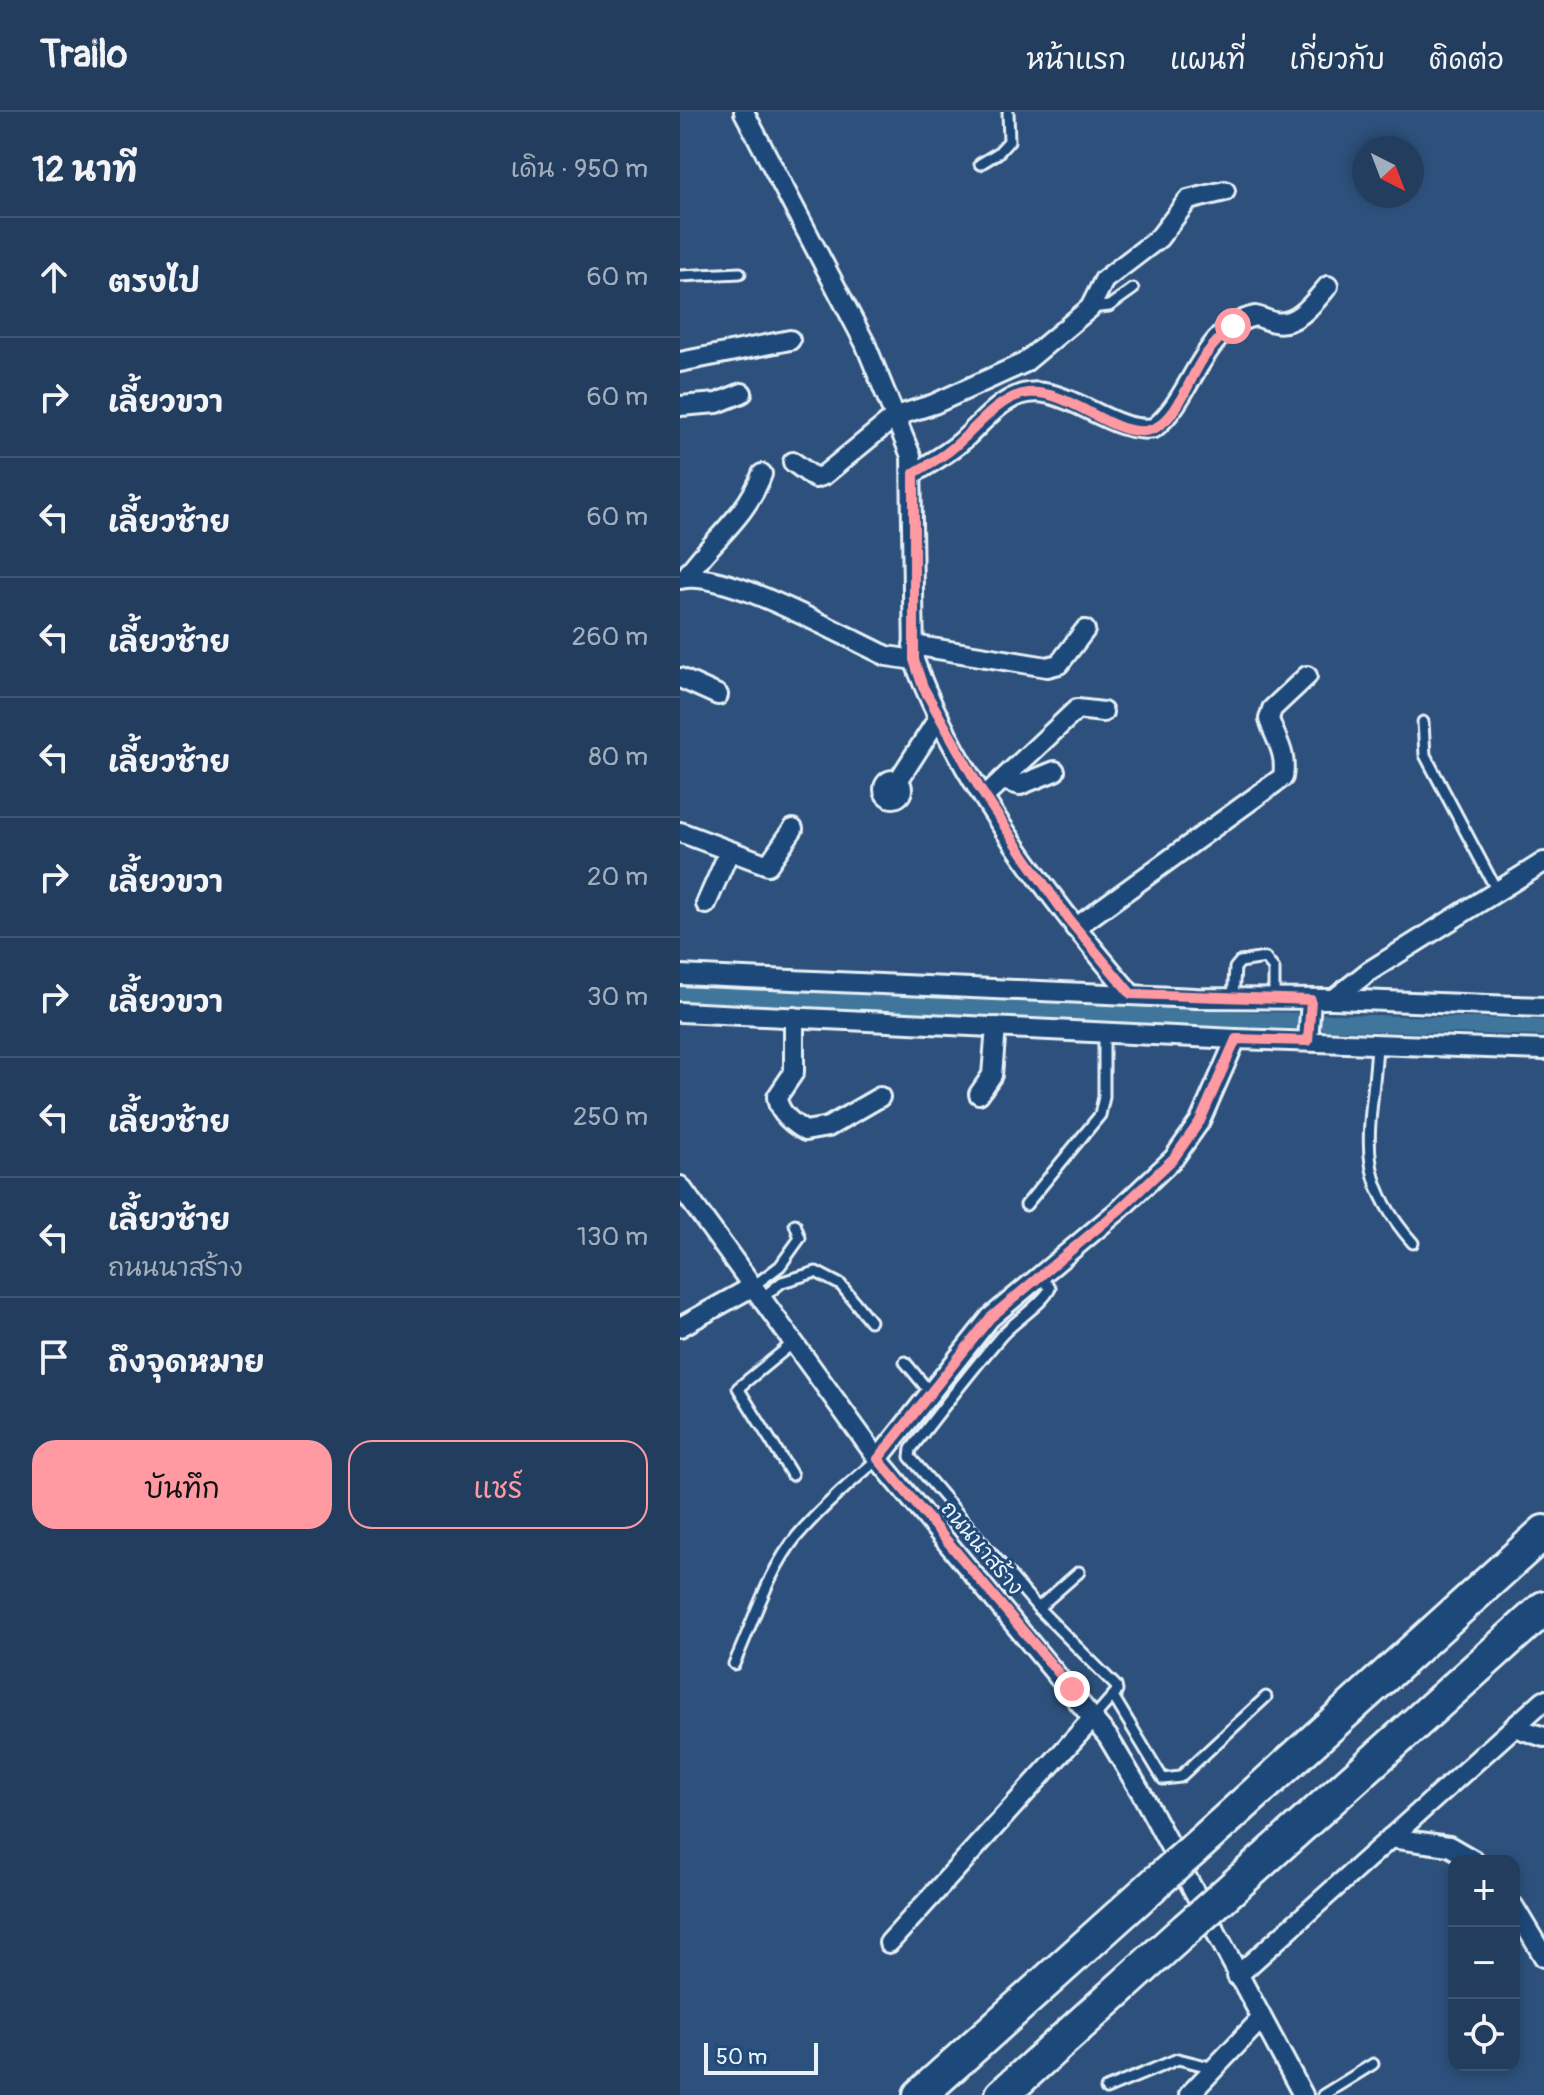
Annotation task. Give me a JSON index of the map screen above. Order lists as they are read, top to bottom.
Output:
{
  "streets": {
    "street": ["ถนนนาสร้าง"]
  },
  "scale_bar": "50 m",
  "north": "bottom right",
  "page": {
    "header": "Trailo",
    "nav": [
      "หน้าแรก",
      "แผนที่",
      "เกี่ยวกับ",
      "ติดต่อ"
    ],
    "heading": ["12 นาที", "เดิน · 950 m"],
    "list": [
      ["ตรงไป", "60 m"],
      ["เลี้ยวขวา", "60 m"],
      ["เลี้ยวซ้าย", "60 m"],
      ["เลี้ยวซ้าย", "260 m"],
      ["เลี้ยวซ้าย", "80 m"],
      ["เลี้ยวขวา", "20 m"],
      ["เลี้ยวขวา", "30 m"],
      ["เลี้ยวซ้าย", "250 m"],
      ["เลี้ยวซ้าย", "ถนนนาสร้าง", "130 m"],
      "ถึงจุดหมาย"
    ],
    "buttons": ["บันทึก", "แชร์"],
    "map_buttons": ["+", "−"],
    "scale": "50 m"
  }
}
